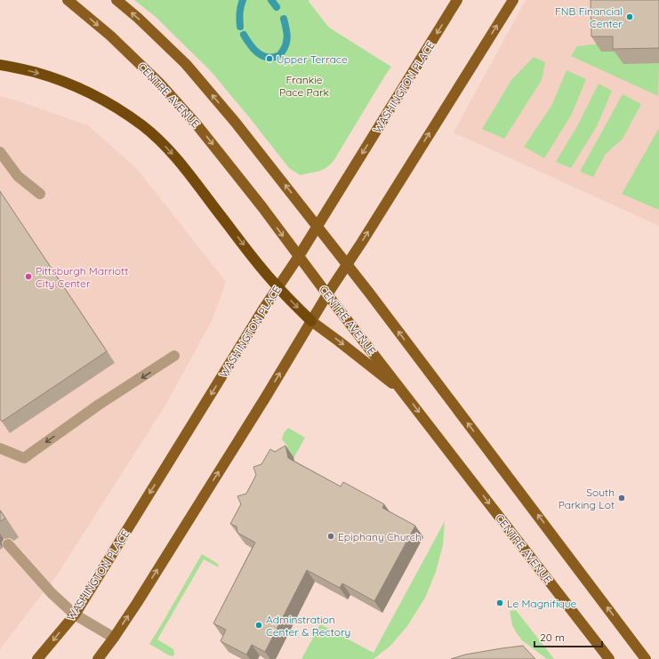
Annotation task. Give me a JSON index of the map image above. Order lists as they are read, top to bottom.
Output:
{
  "streets": {
    "main road": ["WASHINGTON PLACE", "CENTRE AVENUE"]
  },
  "crossings": [
    ["WASHINGTON PLACE", "CENTRE AVENUE"]
  ],
  "parks": ["Frankie Pace Park"],
  "places": [
    "FNB Financial Center",
    "Upper Terrace",
    "Pittsburgh Marriott City Center",
    "South Parking Lot",
    "Epiphany Church",
    "Le Magnifique",
    "Adminstration Center & Rectory"
  ],
  "scale_bar": "20 m"
}
